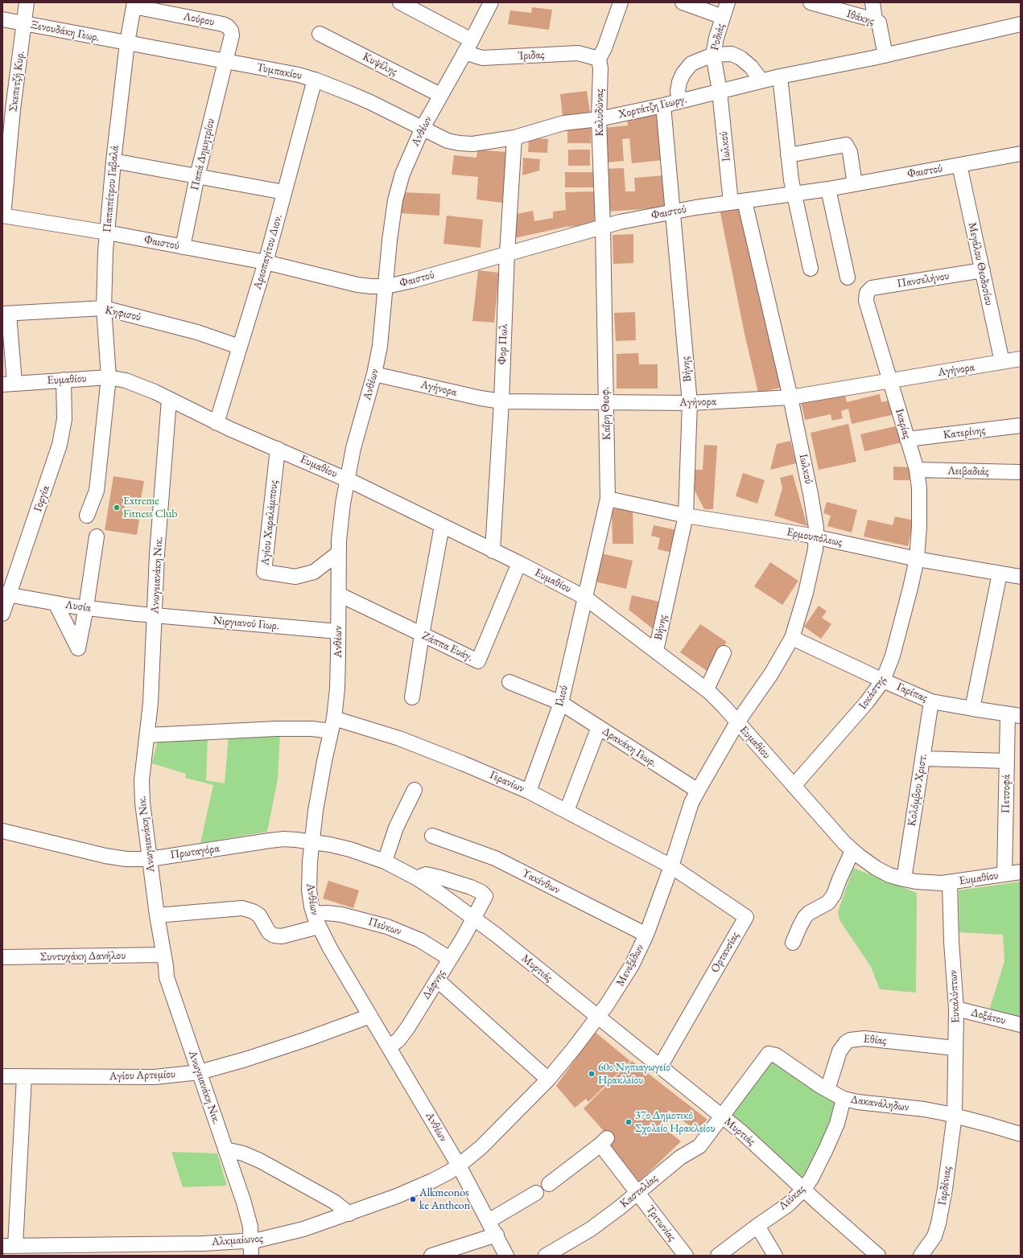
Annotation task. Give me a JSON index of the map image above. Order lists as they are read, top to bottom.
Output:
{
  "streets": {
    "street": [
      "Ιθάκης",
      "Λούρου",
      "Ξενουδάκη Γεωρ.",
      "Ροδιάς",
      "Ίριδας",
      "Κυψέλης",
      "Τυμπακίου",
      "Σκεπετζή Κυρ.",
      "Χορτάτζη Γεωργ.",
      "Καλυδώνας",
      "Ανθέων",
      "Ιωλκού",
      "Παπά Δημητρίου",
      "Φαιστού",
      "Παπαπέτρου Γαβαλά",
      "Αρεοπαγίτου Διον.",
      "Μεγάλου Θεοδοσίου",
      "Πανσελήνου",
      "Κηφισού",
      "Φορ Πωλ",
      "Βήνης",
      "Αγήνορα",
      "Ευμαθίου",
      "Καΐρη Θεοφ.",
      "Ικαρίας",
      "Κατερίνης",
      "Λειβαδιάς",
      "Γοργία",
      "Αγίου Χαραλάμπους",
      "Ερμουπόλεως",
      "Ανωγειανάκη Νικ.",
      "Λυσία",
      "Νιργιανού Γιωρ.",
      "Ζάππα Ευάγ.",
      "Ιοκάστης",
      "Γαρίπας",
      "Ιλιού",
      "Δρακάκη Γεωρ.",
      "Γερανίων",
      "Κολόμβου Χριστ.",
      "Πετσοφά",
      "Πρωταγόρα",
      "Υακίνθων",
      "Πεύκων",
      "Ορτανσίας",
      "Συντυχάκη Δανήλου",
      "Μενεξέδων",
      "Μυρτιάς",
      "Δάφνης",
      "Ευκαλύπτων",
      "Δοξάτου",
      "Εθίας",
      "Αγίου Αρτεμίου",
      "Δακανάληδων",
      "Γαρδένιας",
      "Κασταλίας",
      "Λεύκας",
      "Τριτωνίας",
      "Αλκμαίωνος"
    ]
  },
  "crossings": [
    ["Ιθάκης", "Χορτάτζη Γεωργ."],
    ["Λούρου", "Τυμπακίου"],
    ["Λούρου", "Παπά Δημητρίου"],
    ["Λούρου", "Παπαπέτρου Γαβαλά"],
    ["Ξενουδάκη Γεωρ.", "Τυμπακίου"],
    ["Ξενουδάκη Γεωρ.", "Σκεπετζή Κυρ."],
    ["Ξενουδάκη Γεωρ.", "Παπαπέτρου Γαβαλά"],
    ["Ροδιάς", "Χορτάτζη Γεωργ."],
    ["Ροδιάς", "Ιωλκού"],
    ["Ίριδας", "Καλυδώνας"],
    ["Ίριδας", "Ανθέων"],
    ["Κυψέλης", "Ανθέων"],
    ["Τυμπακίου", "Χορτάτζη Γεωργ."],
    ["Τυμπακίου", "Ανθέων"],
    ["Τυμπακίου", "Παπά Δημητρίου"],
    ["Τυμπακίου", "Παπαπέτρου Γαβαλά"],
    ["Τυμπακίου", "Αρεοπαγίτου Διον."],
    ["Σκεπετζή Κυρ.", "Φαιστού"],
    ["Χορτάτζη Γεωργ.", "Καλυδώνας"],
    ["Χορτάτζη Γεωργ.", "Ανθέων"],
    ["Χορτάτζη Γεωργ.", "Ιωλκού"],
    ["Χορτάτζη Γεωργ.", "Φορ Πωλ"],
    ["Χορτάτζη Γεωργ.", "Βήνης"],
    ["Καλυδώνας", "Φαιστού"],
    ["Καλυδώνας", "Καΐρη Θεοφ."],
    ["Ανθέων", "Φαιστού"],
    ["Ανθέων", "Αγήνορα"],
    ["Ανθέων", "Ευμαθίου"],
    ["Ανθέων", "Αγίου Χαραλάμπους"],
    ["Ανθέων", "Νιργιανού Γιωρ."],
    ["Ανθέων", "Ζάππα Ευάγ."],
    ["Ανθέων", "Γερανίων"],
    ["Ανθέων", "Πρωταγόρα"],
    ["Ανθέων", "Πεύκων"],
    ["Ανθέων", "Μενεξέδων"],
    ["Ανθέων", "Μυρτιάς"],
    ["Ανθέων", "Δάφνης"],
    ["Ανθέων", "Αγίου Αρτεμίου"],
    ["Ανθέων", "Αλκμαίωνος"],
    ["Ιωλκού", "Φαιστού"],
    ["Ιωλκού", "Αγήνορα"],
    ["Ιωλκού", "Ευμαθίου"],
    ["Ιωλκού", "Ερμουπόλεως"],
    ["Ιωλκού", "Γαρίπας"],
    ["Ιωλκού", "Μενεξέδων"],
    ["Παπά Δημητρίου", "Φαιστού"],
    ["Φαιστού", "Παπαπέτρου Γαβαλά"],
    ["Φαιστού", "Αρεοπαγίτου Διον."],
    ["Φαιστού", "Μεγάλου Θεοδοσίου"],
    ["Φαιστού", "Φορ Πωλ"],
    ["Φαιστού", "Βήνης"],
    ["Φαιστού", "Καΐρη Θεοφ."],
    ["Παπαπέτρου Γαβαλά", "Κηφισού"],
    ["Παπαπέτρου Γαβαλά", "Ευμαθίου"],
    ["Αρεοπαγίτου Διον.", "Κηφισού"],
    ["Αρεοπαγίτου Διον.", "Ευμαθίου"],
    ["Μεγάλου Θεοδοσίου", "Πανσελήνου"],
    ["Μεγάλου Θεοδοσίου", "Αγήνορα"],
    ["Πανσελήνου", "Ικαρίας"],
    ["Κηφισού", "Ευμαθίου"],
    ["Φορ Πωλ", "Αγήνορα"],
    ["Φορ Πωλ", "Ευμαθίου"],
    ["Βήνης", "Αγήνορα"],
    ["Βήνης", "Ευμαθίου"],
    ["Βήνης", "Ερμουπόλεως"],
    ["Αγήνορα", "Καΐρη Θεοφ."],
    ["Αγήνορα", "Ικαρίας"],
    ["Ευμαθίου", "Καΐρη Θεοφ."],
    ["Ευμαθίου", "Γοργία"],
    ["Ευμαθίου", "Αγίου Χαραλάμπους"],
    ["Ευμαθίου", "Ανωγειανάκη Νικ."],
    ["Ευμαθίου", "Ζάππα Ευάγ."],
    ["Ευμαθίου", "Ιοκάστης"],
    ["Ευμαθίου", "Ιλιού"],
    ["Ευμαθίου", "Κολόμβου Χριστ."],
    ["Ευμαθίου", "Πετσοφά"],
    ["Ευμαθίου", "Μενεξέδων"],
    ["Ευμαθίου", "Ευκαλύπτων"],
    ["Καΐρη Θεοφ.", "Ερμουπόλεως"],
    ["Καΐρη Θεοφ.", "Ιλιού"],
    ["Ικαρίας", "Κατερίνης"],
    ["Ικαρίας", "Λειβαδιάς"],
    ["Ικαρίας", "Ερμουπόλεως"],
    ["Ικαρίας", "Ιοκάστης"],
    ["Γοργία", "Λυσία"],
    ["Ερμουπόλεως", "Ιοκάστης"],
    ["Ανωγειανάκη Νικ.", "Λυσία"],
    ["Ανωγειανάκη Νικ.", "Νιργιανού Γιωρ."],
    ["Ανωγειανάκη Νικ.", "Γερανίων"],
    ["Ανωγειανάκη Νικ.", "Πρωταγόρα"],
    ["Ανωγειανάκη Νικ.", "Πεύκων"],
    ["Ανωγειανάκη Νικ.", "Συντυχάκη Δανήλου"],
    ["Ανωγειανάκη Νικ.", "Αγίου Αρτεμίου"],
    ["Ανωγειανάκη Νικ.", "Αλκμαίωνος"],
    ["Λυσία", "Νιργιανού Γιωρ."],
    ["Ιοκάστης", "Γαρίπας"],
    ["Γαρίπας", "Κολόμβου Χριστ."],
    ["Γαρίπας", "Πετσοφά"],
    ["Ιλιού", "Δρακάκη Γεωρ."],
    ["Ιλιού", "Γερανίων"],
    ["Δρακάκη Γεωρ.", "Μενεξέδων"],
    ["Γερανίων", "Ορτανσίας"],
    ["Γερανίων", "Μενεξέδων"],
    ["Πρωταγόρα", "Μυρτιάς"],
    ["Υακίνθων", "Μενεξέδων"],
    ["Πεύκων", "Δάφνης"],
    ["Ορτανσίας", "Μενεξέδων"],
    ["Ορτανσίας", "Μυρτιάς"],
    ["Μενεξέδων", "Μυρτιάς"],
    ["Μενεξέδων", "Αλκμαίωνος"],
    ["Μυρτιάς", "Δάφνης"],
    ["Μυρτιάς", "Δακανάληδων"],
    ["Μυρτιάς", "Κασταλίας"],
    ["Μυρτιάς", "Λεύκας"],
    ["Ευκαλύπτων", "Δοξάτου"],
    ["Ευκαλύπτων", "Εθίας"],
    ["Ευκαλύπτων", "Δακανάληδων"],
    ["Ευκαλύπτων", "Γαρδένιας"],
    ["Εθίας", "Δακανάληδων"],
    ["Δακανάληδων", "Γαρδένιας"],
    ["Δακανάληδων", "Κασταλίας"],
    ["Δακανάληδων", "Λεύκας"],
    ["Κασταλίας", "Τριτωνίας"]
  ],
  "places": [
    "Extreme Fitness Club",
    "60ο Νηπιαγωγείο Ηρακλείου",
    "37ο Δημοτικό Σχολείο Ηρακλείου",
    "Alkmeonos ke Antheon"
  ]
}
